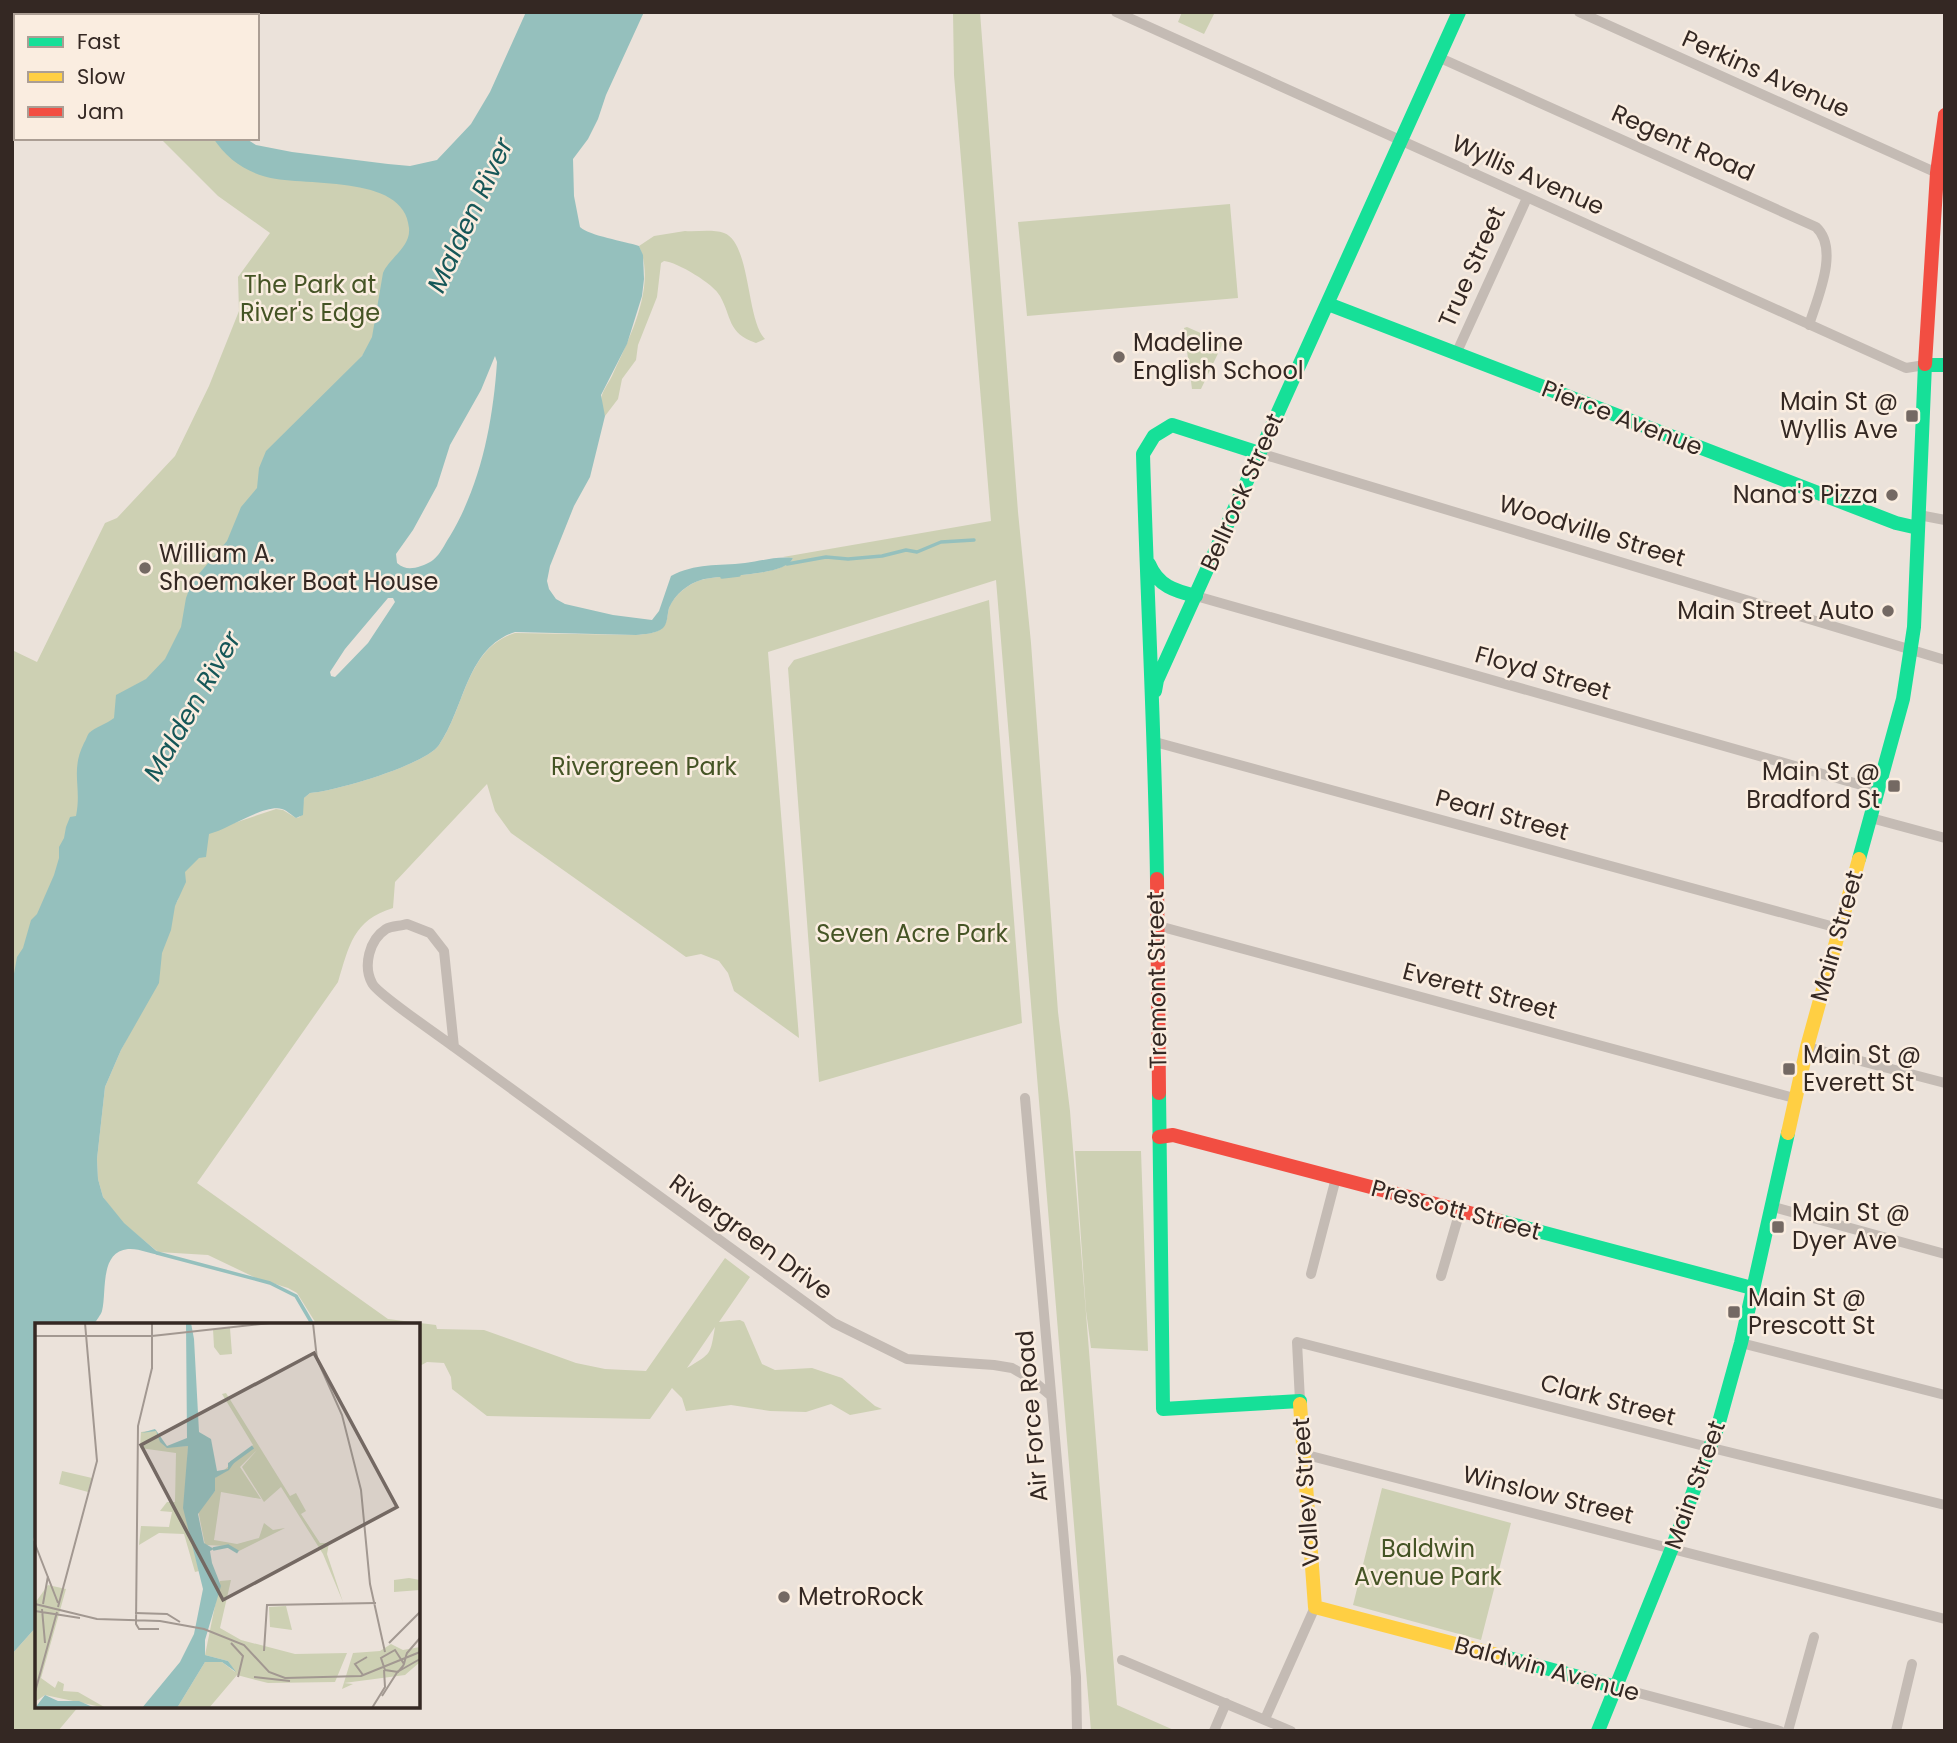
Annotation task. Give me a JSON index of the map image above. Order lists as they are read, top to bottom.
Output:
{
  "streets": {
    "street": [
      "Perkins Avenue",
      "Regent Road",
      "Wyllis Avenue",
      "True Street",
      "Pierce Avenue",
      "Bellrock Street",
      "Woodville Street",
      "Floyd Street",
      "Pearl Street",
      "Main Street",
      "Tremont Street",
      "Everett Street",
      "Prescott Street",
      "Rivergreen Drive",
      "Clark Street",
      "Air Force Road",
      "Valley Street",
      "Winslow Street",
      "Baldwin Avenue"
    ]
  },
  "crossings": [
    ["Perkins Avenue", "Main Street"],
    ["Regent Road", "Wyllis Avenue"],
    ["Regent Road", "Bellrock Street"],
    ["Wyllis Avenue", "True Street"],
    ["Wyllis Avenue", "Bellrock Street"],
    ["Wyllis Avenue", "Main Street"],
    ["True Street", "Pierce Avenue"],
    ["Pierce Avenue", "Bellrock Street"],
    ["Pierce Avenue", "Main Street"],
    ["Bellrock Street", "Woodville Street"],
    ["Bellrock Street", "Floyd Street"],
    ["Bellrock Street", "Tremont Street"],
    ["Woodville Street", "Main Street"],
    ["Woodville Street", "Tremont Street"],
    ["Floyd Street", "Main Street"],
    ["Floyd Street", "Tremont Street"],
    ["Pearl Street", "Main Street"],
    ["Pearl Street", "Tremont Street"],
    ["Main Street", "Everett Street"],
    ["Main Street", "Prescott Street"],
    ["Main Street", "Clark Street"],
    ["Main Street", "Winslow Street"],
    ["Main Street", "Baldwin Avenue"],
    ["Tremont Street", "Everett Street"],
    ["Tremont Street", "Prescott Street"],
    ["Tremont Street", "Valley Street"],
    ["Rivergreen Drive", "Air Force Road"],
    ["Clark Street", "Valley Street"],
    ["Valley Street", "Winslow Street"],
    ["Valley Street", "Baldwin Avenue"]
  ],
  "water": ["Malden River"],
  "parks": [
    "The Park at River's Edge",
    "Rivergreen Park",
    "Seven Acre Park",
    "Baldwin Avenue Park"
  ],
  "places": {
    "other": [
      "Madeline English School",
      "Nana's Pizza",
      "William A. Shoemaker Boat House",
      "Main Street Auto",
      "MetroRock"
    ],
    "transit": [
      "Main St @ Wyllis Ave",
      "Main St @ Bradford St",
      "Main St @ Everett St",
      "Main St @ Dyer Ave",
      "Main St @ Prescott St"
    ]
  },
  "legend": ["Fast", "Slow", "Jam"]
}
